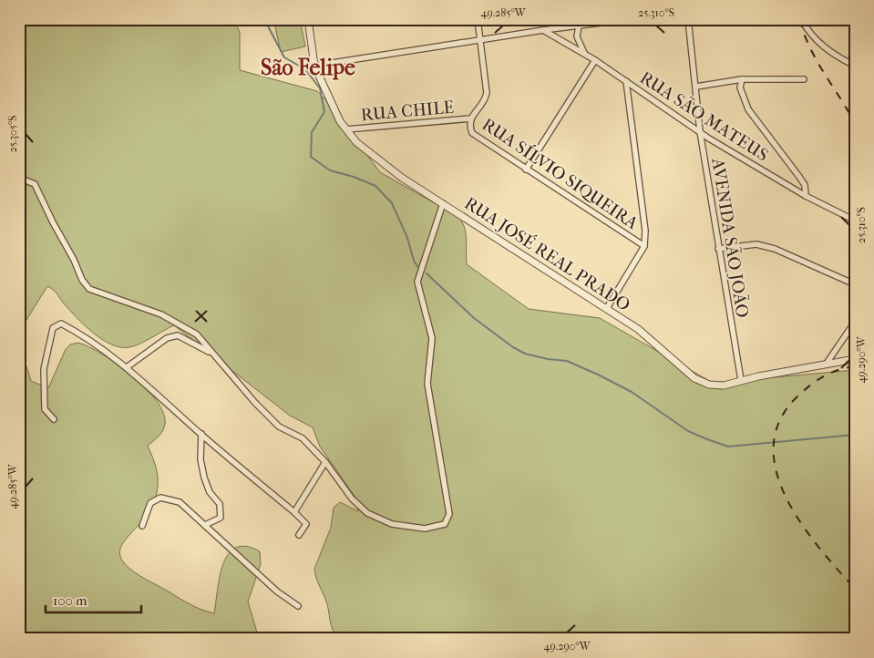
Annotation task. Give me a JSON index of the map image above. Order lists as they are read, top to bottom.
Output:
{
  "streets": {
    "street": [
      "RUA CHILE",
      "RUA SÃO MATEUS",
      "RUA SÍLVIO SIQUEIRA",
      "AVENIDA SÃO JOÃO",
      "RUA JOSÉ REAL PRADO"
    ]
  },
  "crossings": [
    ["RUA CHILE", "RUA SÍLVIO SIQUEIRA"],
    ["RUA CHILE", "RUA JOSÉ REAL PRADO"],
    ["RUA SÃO MATEUS", "AVENIDA SÃO JOÃO"],
    ["AVENIDA SÃO JOÃO", "RUA JOSÉ REAL PRADO"]
  ],
  "districts": ["São Felipe"],
  "scale_bar": "100 m",
  "coordinates": [
    "49.285°W",
    "25.310°S",
    "25.305°S",
    "49.290°W"
  ]
}
